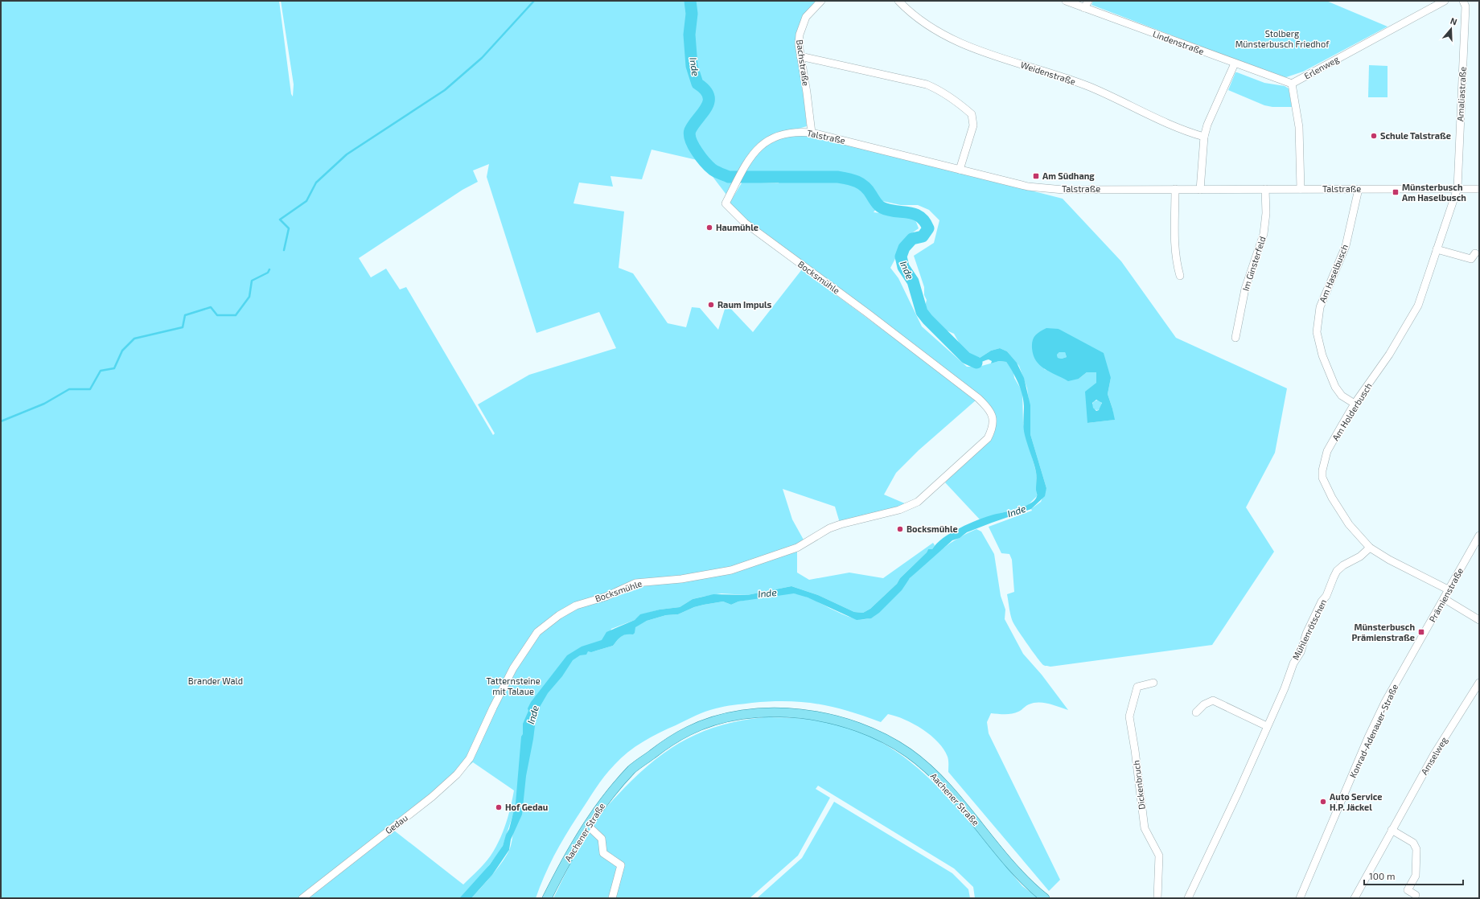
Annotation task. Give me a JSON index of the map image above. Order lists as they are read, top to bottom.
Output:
{
  "streets": {
    "main road": ["Aachener Straße"],
    "street": [
      "Lindenstraße",
      "Bachstraße",
      "Erlenweg",
      "Weidenstraße",
      "Amaliastraße",
      "Talstraße",
      "Im Ginsterfeld",
      "Am Haselbusch",
      "Bocksmühle",
      "Am Holderbusch",
      "Prämienstraße",
      "Mühlenrötschen",
      "Konrad-Adenauer-Straße",
      "Amselweg",
      "Dickenbruch",
      "Gedau"
    ]
  },
  "crossings": [
    ["Lindenstraße", "Erlenweg"],
    ["Bachstraße", "Talstraße"],
    ["Amaliastraße", "Talstraße"],
    ["Amaliastraße", "Am Holderbusch"],
    ["Talstraße", "Im Ginsterfeld"],
    ["Talstraße", "Am Haselbusch"],
    ["Talstraße", "Bocksmühle"],
    ["Talstraße", "Am Holderbusch"],
    ["Am Haselbusch", "Am Holderbusch"],
    ["Bocksmühle", "Gedau"],
    ["Am Holderbusch", "Prämienstraße"],
    ["Am Holderbusch", "Mühlenrötschen"],
    ["Prämienstraße", "Konrad-Adenauer-Straße"]
  ],
  "water": ["Inde"],
  "parks": ["Stolberg Münsterbusch Friedhof", "Brander Wald", "Tatternsteine mit Talaue"],
  "places": {
    "other": [
      "Schule Talstraße",
      "Haumühle",
      "Raum Impuls",
      "Bocksmühle",
      "Auto Service H.P. Jäckel",
      "Hof Gedau"
    ],
    "transit": ["Am Südhang", "Münsterbusch Am Haselbusch", "Münsterbusch Prämienstraße"]
  },
  "scale_bar": "100 m",
  "north": "top"
}
